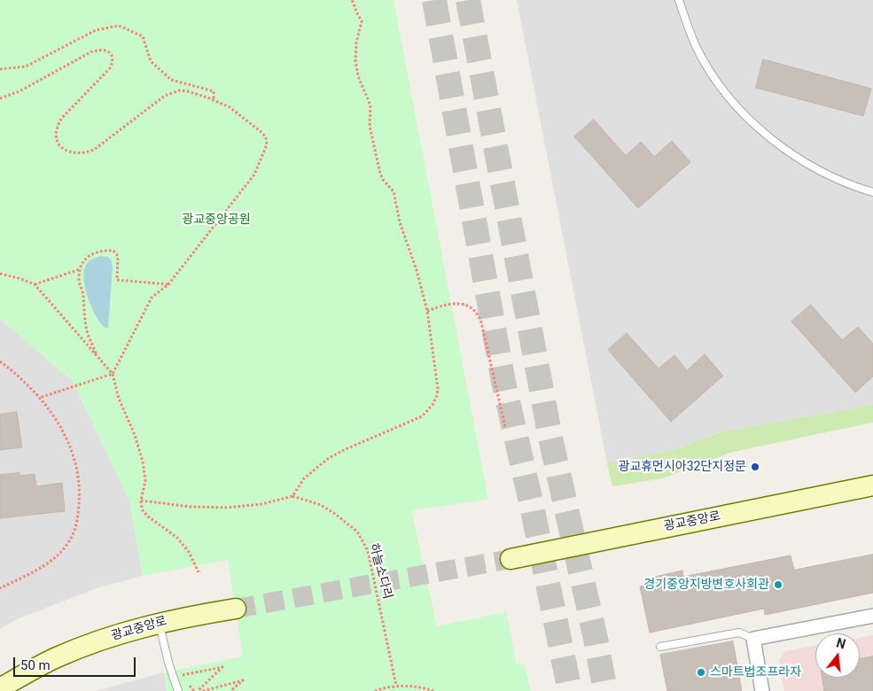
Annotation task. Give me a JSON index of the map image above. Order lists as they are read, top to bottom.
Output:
{
  "streets": {
    "main road": ["광교중앙로"],
    "path": ["하늘소다리"]
  },
  "parks": ["광교중앙공원"],
  "places": ["광교휴먼시아32단지정문", "경기중앙지방변호사회관", "스마트법조프라자"],
  "scale_bar": "50 m",
  "north": "top"
}
